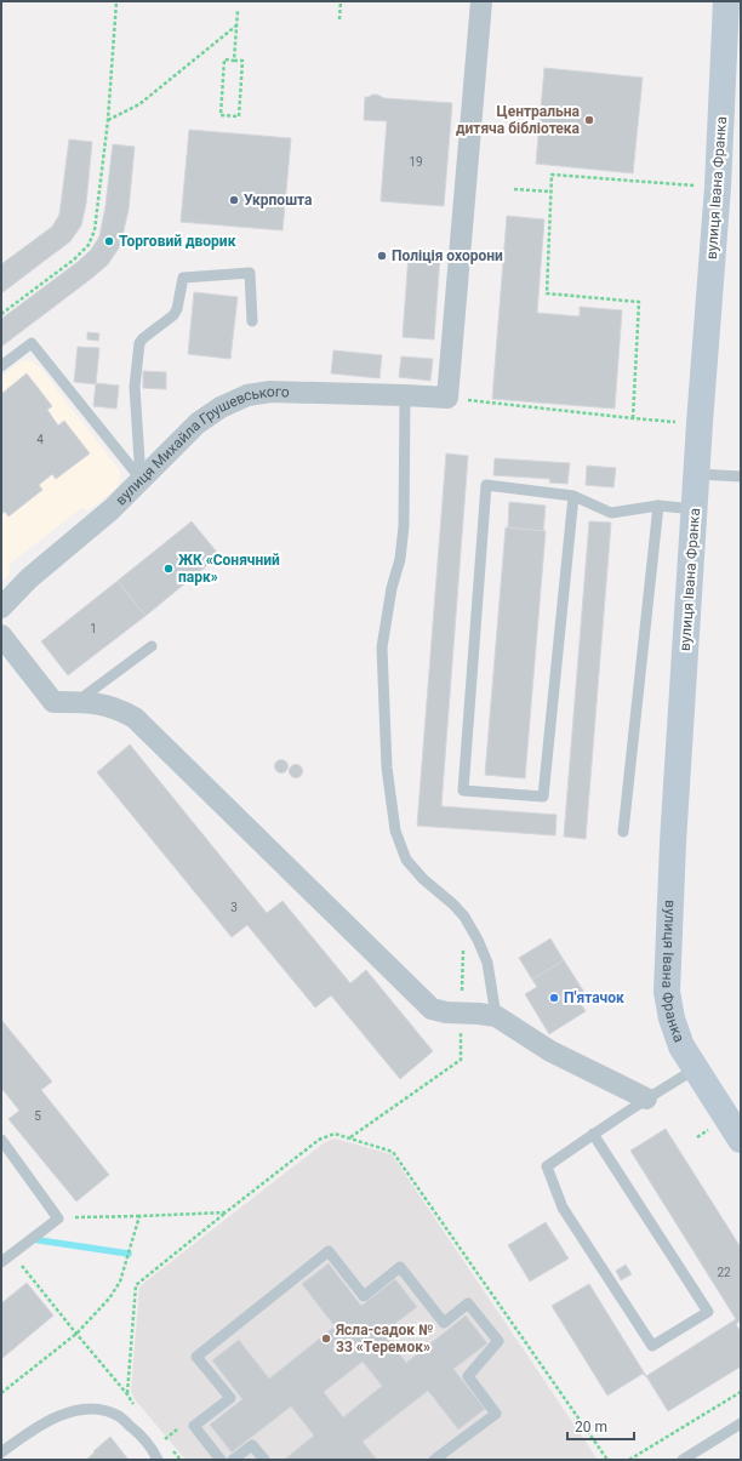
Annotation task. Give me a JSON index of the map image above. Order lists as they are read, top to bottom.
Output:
{
  "streets": {
    "street": ["вулиця Івана Франка", "вулиця Михайла Грушевського"]
  },
  "places": [
    "Центральна дитяча бібліотека",
    "Укрпошта",
    "Торговий дворик",
    "Поліція охорони",
    "ЖК «Сонячний парк»",
    "П'ятачок",
    "Ясла-садок № 33 «Теремок»"
  ],
  "house_numbers": [
    "19",
    "4",
    "1",
    "3",
    "5",
    "22"
  ],
  "scale_bar": "20 m"
}
